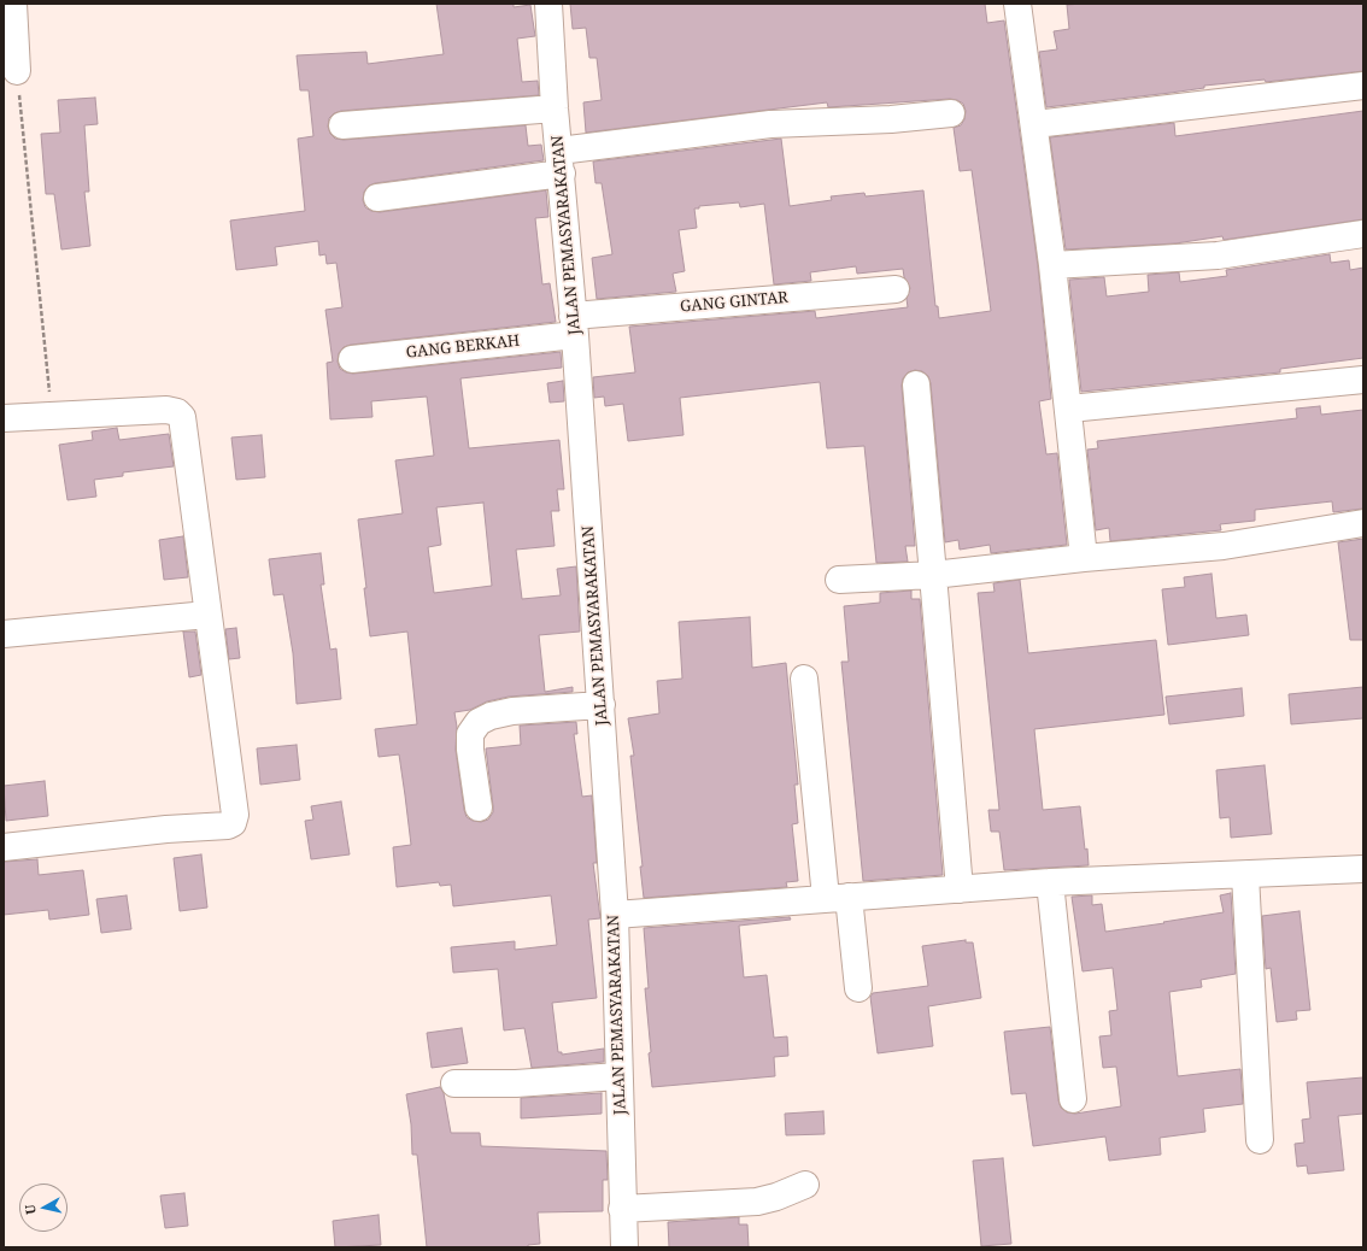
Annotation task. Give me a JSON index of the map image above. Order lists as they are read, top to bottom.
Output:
{
  "streets": {
    "street": ["JALAN PEMASYARAKATAN", "GANG GINTAR", "GANG BERKAH"]
  },
  "crossings": [
    ["JALAN PEMASYARAKATAN", "GANG GINTAR"],
    ["JALAN PEMASYARAKATAN", "GANG BERKAH"],
    ["GANG GINTAR", "GANG BERKAH"]
  ],
  "north": "left"
}
